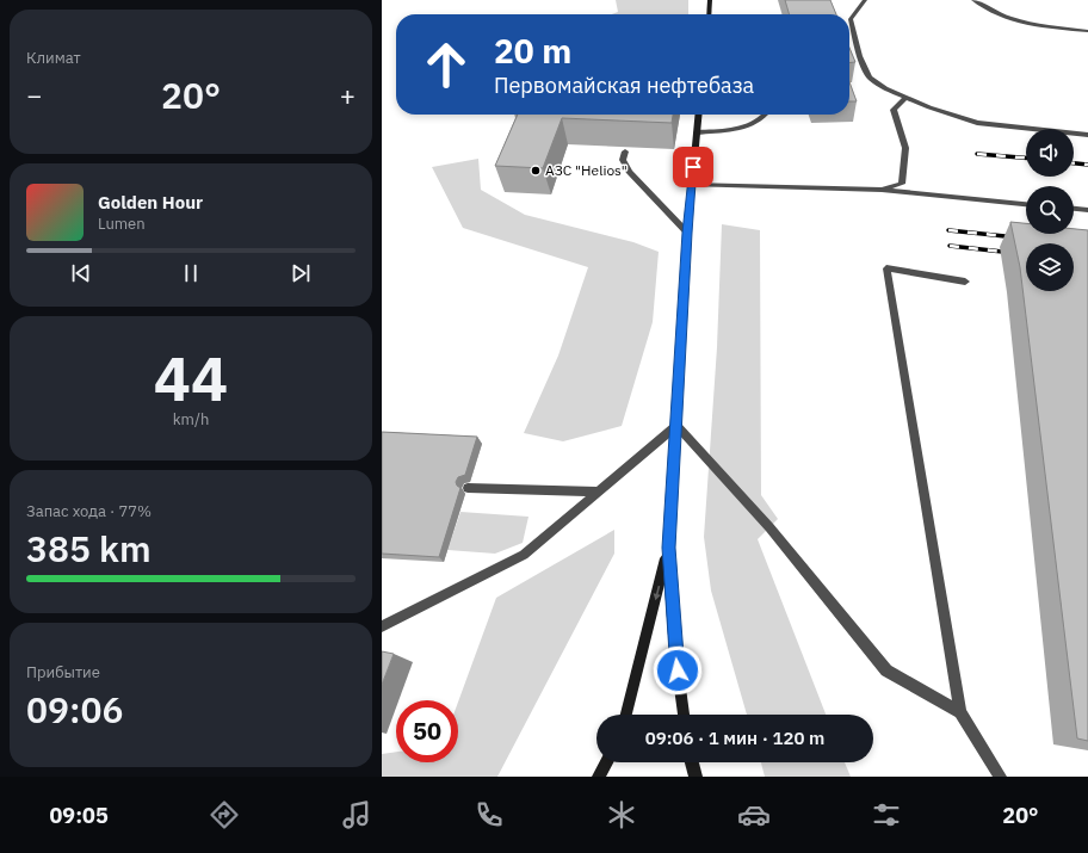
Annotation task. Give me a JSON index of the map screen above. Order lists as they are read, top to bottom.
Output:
{
  "places": ["АЗС \"Helios\""],
  "page": {
    "tile": [
      "Климат",
      ["44", "km/h"],
      ["Запас хода · 77%", "385 km"],
      ["Прибытие", "09:06"]
    ],
    "turn": ["20 m", "Первомайская нефтебаза"],
    "heat": ["−", "20°", "+"],
    "song": ["Golden Hour", "Lumen"],
    "limit": "50",
    "trip": "09:06 · 1 мин · 120 m",
    "tabs": ["09:05", "20°"]
  }
}
